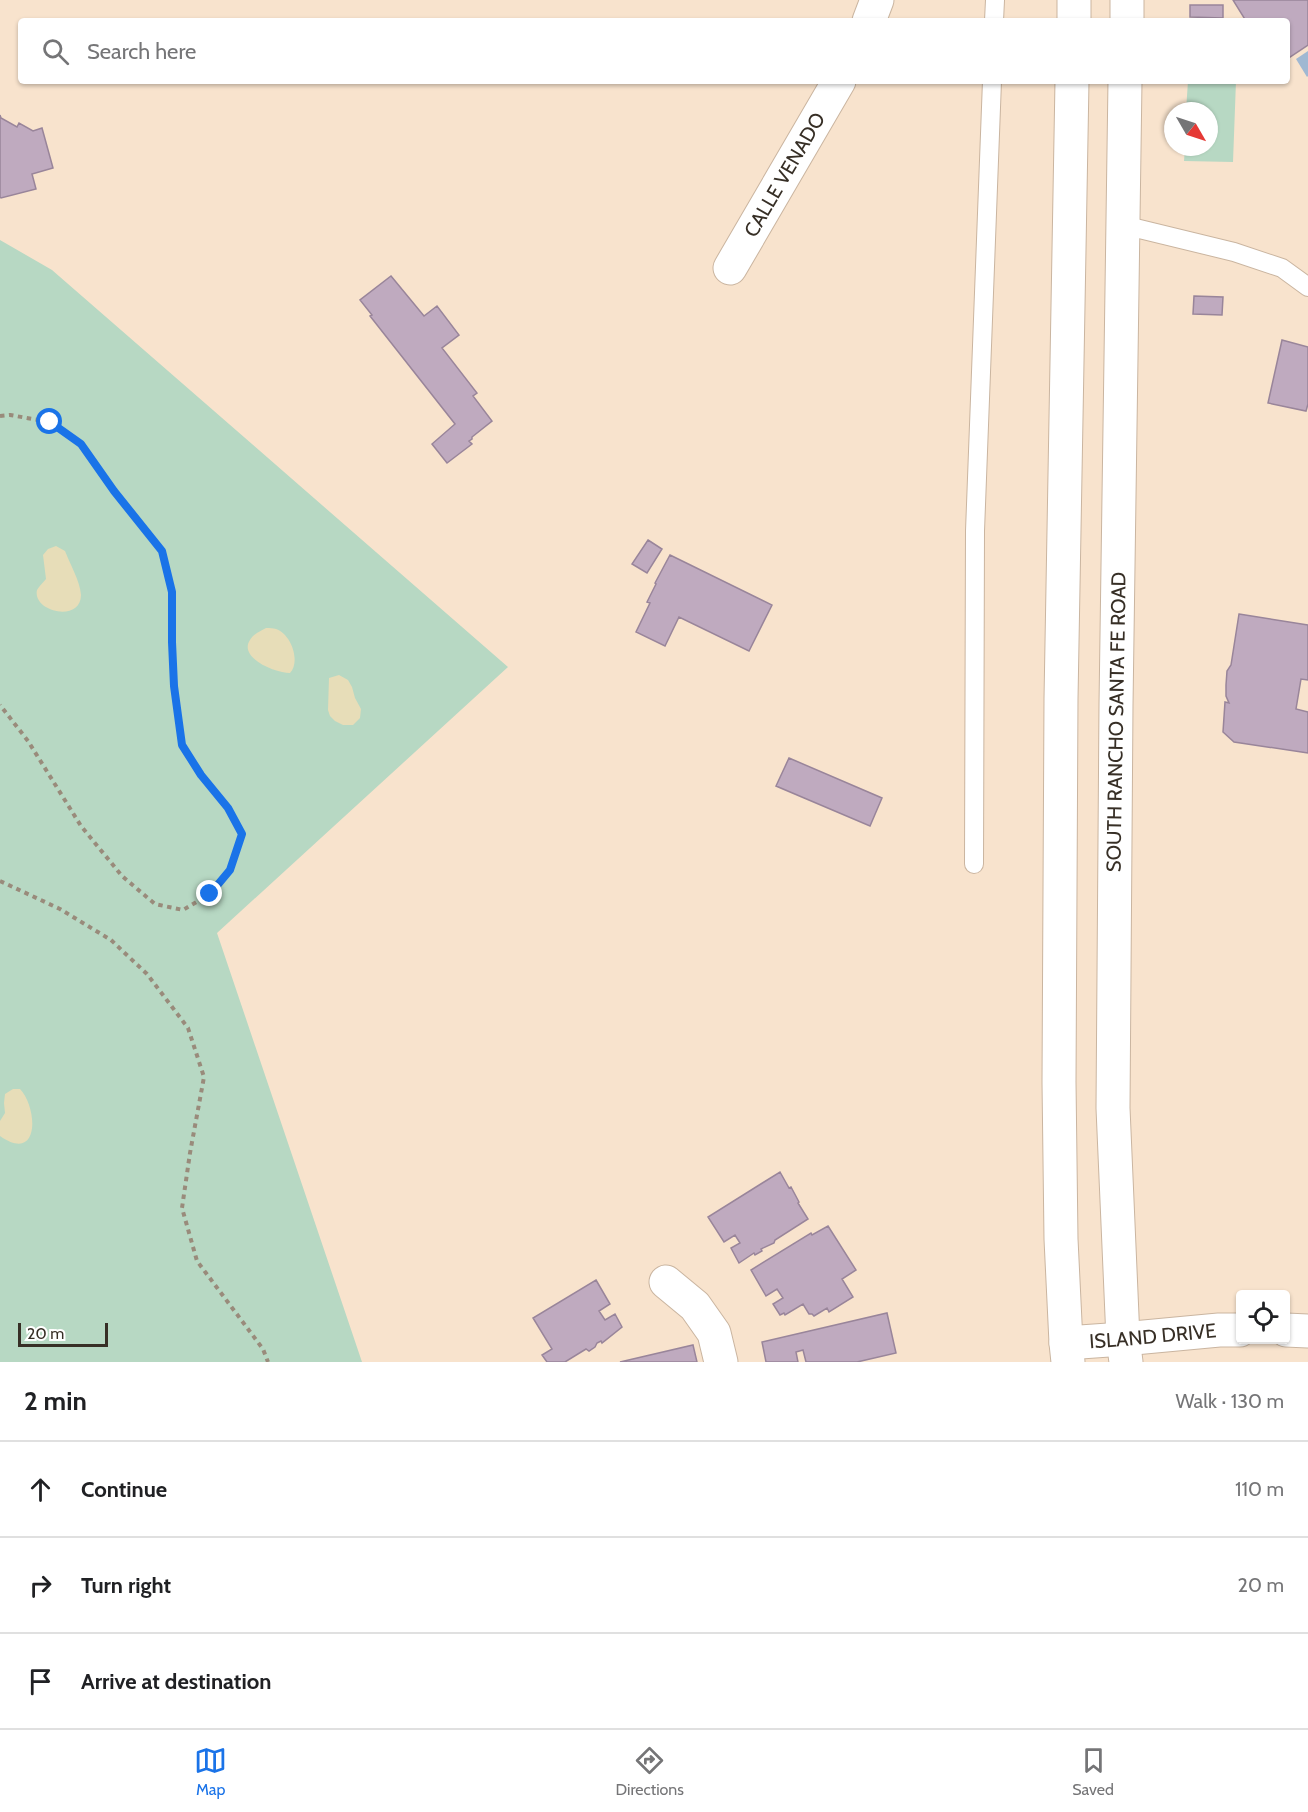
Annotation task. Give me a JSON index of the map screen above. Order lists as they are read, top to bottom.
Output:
{
  "streets": {
    "main road": ["CALLE VENADO", "SOUTH RANCHO SANTA FE ROAD", "ISLAND DRIVE"]
  },
  "crossings": [
    ["SOUTH RANCHO SANTA FE ROAD", "ISLAND DRIVE"]
  ],
  "scale_bar": "20 m",
  "north": "bottom right",
  "page": {
    "search": "Search here",
    "scale": "20 m",
    "heading": ["2 min", "Walk · 130 m"],
    "list": [
      ["Continue", "110 m"],
      ["Turn right", "20 m"],
      "Arrive at destination"
    ],
    "nav": ["Map", "Directions", "Saved"]
  }
}
